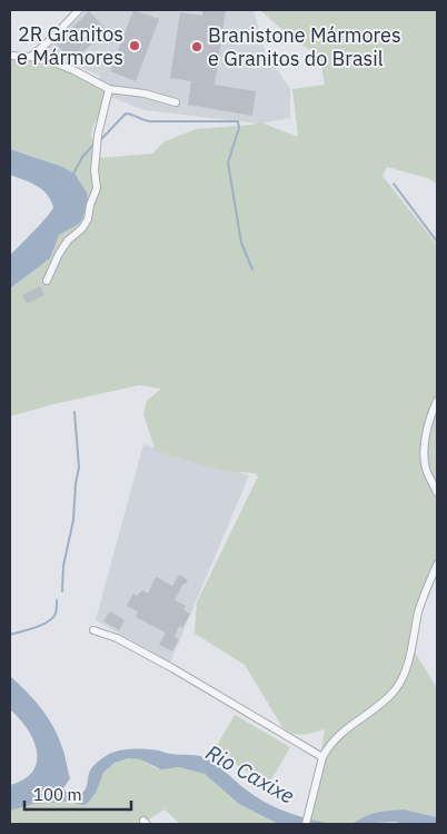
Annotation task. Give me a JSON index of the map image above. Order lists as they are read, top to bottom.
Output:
{
  "water": ["Rio Caxixe"],
  "places": ["2R Granitos e Mármores", "Branistone Mármores e Granitos do Brasil"],
  "scale_bar": "100 m"
}
